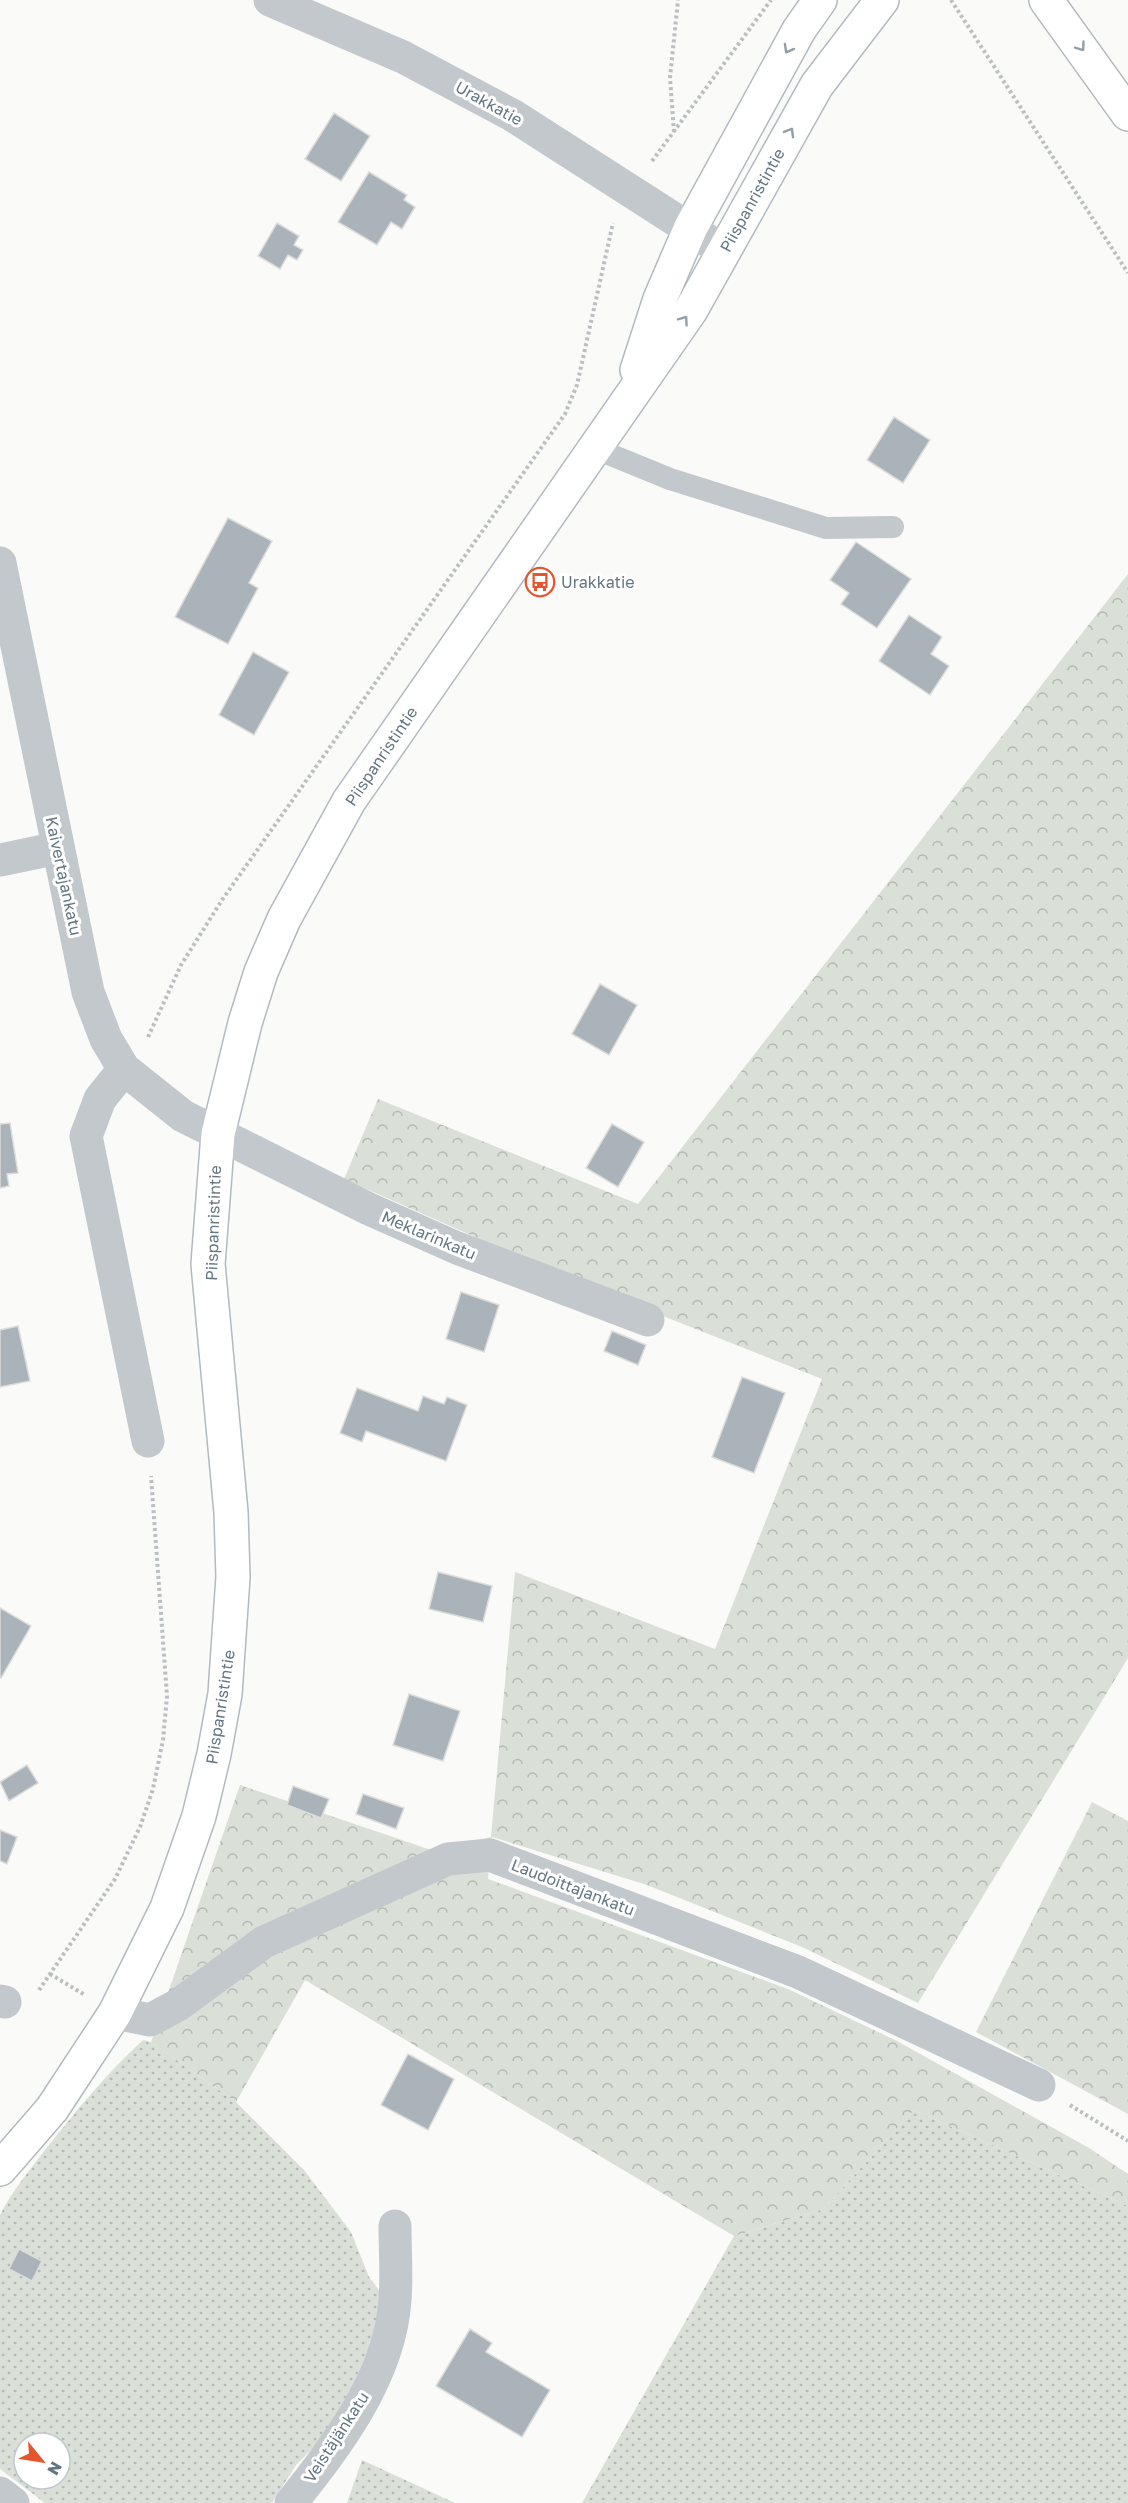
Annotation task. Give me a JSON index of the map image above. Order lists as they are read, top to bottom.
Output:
{
  "streets": {
    "main road": ["Piispanristintie"],
    "street": [
      "Urakkatie",
      "Kaivertajankatu",
      "Meklarinkatu",
      "Laudoittajankatu",
      "Veistäjänkatu"
    ]
  },
  "crossings": [
    ["Urakkatie", "Piispanristintie"],
    ["Piispanristintie", "Kaivertajankatu"],
    ["Piispanristintie", "Meklarinkatu"],
    ["Piispanristintie", "Laudoittajankatu"],
    ["Kaivertajankatu", "Meklarinkatu"]
  ],
  "places": {
    "bus stop": ["Urakkatie"]
  },
  "north": "bottom right"
}
